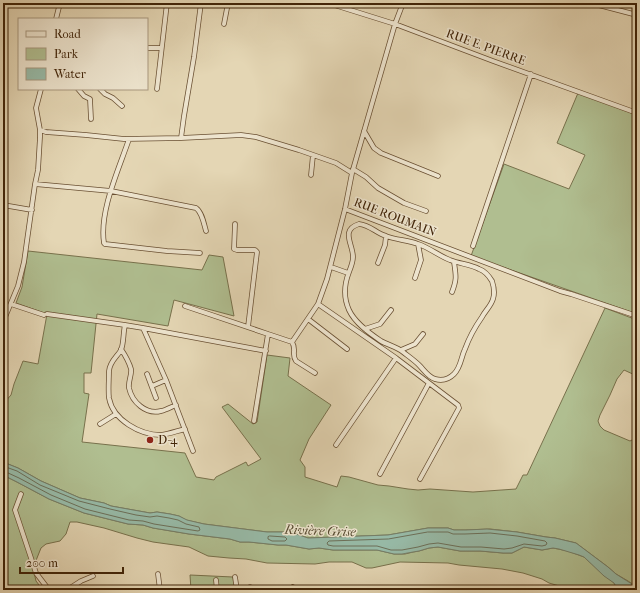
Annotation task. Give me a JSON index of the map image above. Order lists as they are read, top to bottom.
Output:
{
  "streets": {
    "street": ["RUE E. PIERRE", "RUE ROUMAIN"]
  },
  "crossings": [
    ["RUE E. PIERRE", "RUE ROUMAIN"]
  ],
  "water": ["Rivière Grise"],
  "places": ["D-4"],
  "legend": ["Road", "Park", "Water"],
  "scale_bar": "200 m"
}
